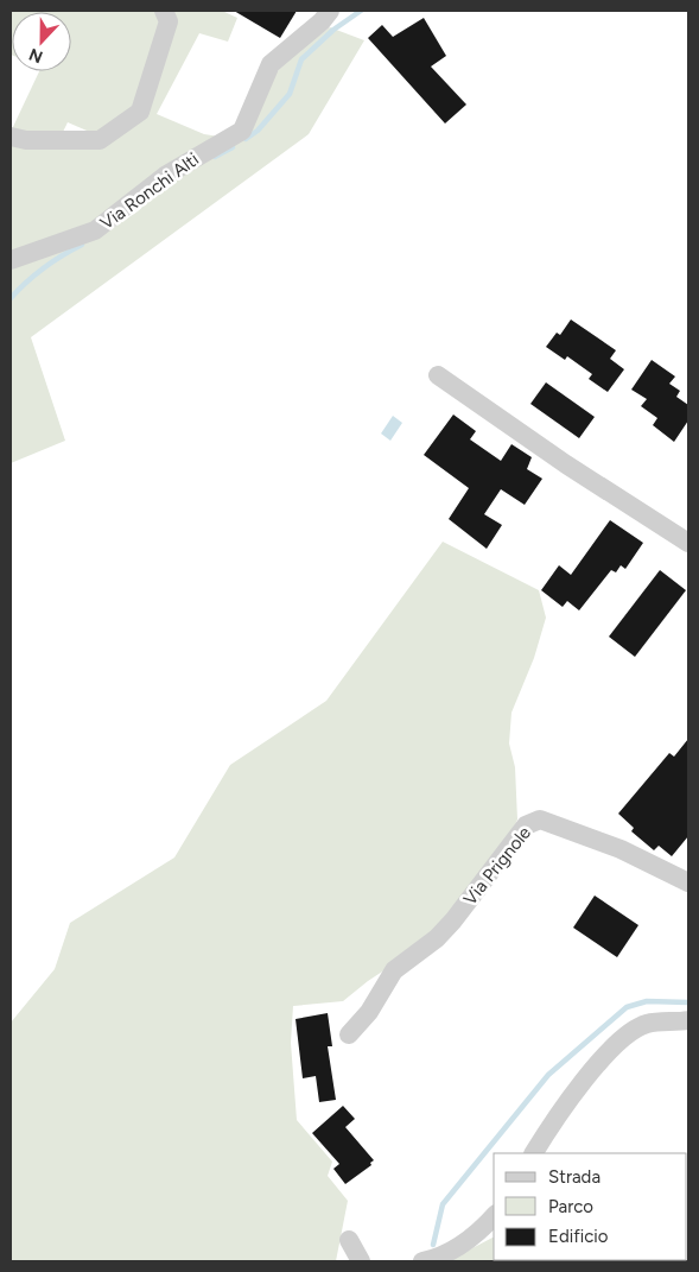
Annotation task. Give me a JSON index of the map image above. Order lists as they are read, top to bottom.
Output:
{
  "streets": {
    "street": ["Via Ronchi Alti", "Via Prignole"]
  },
  "legend": ["Strada", "Parco", "Edificio"],
  "north": "bottom"
}
